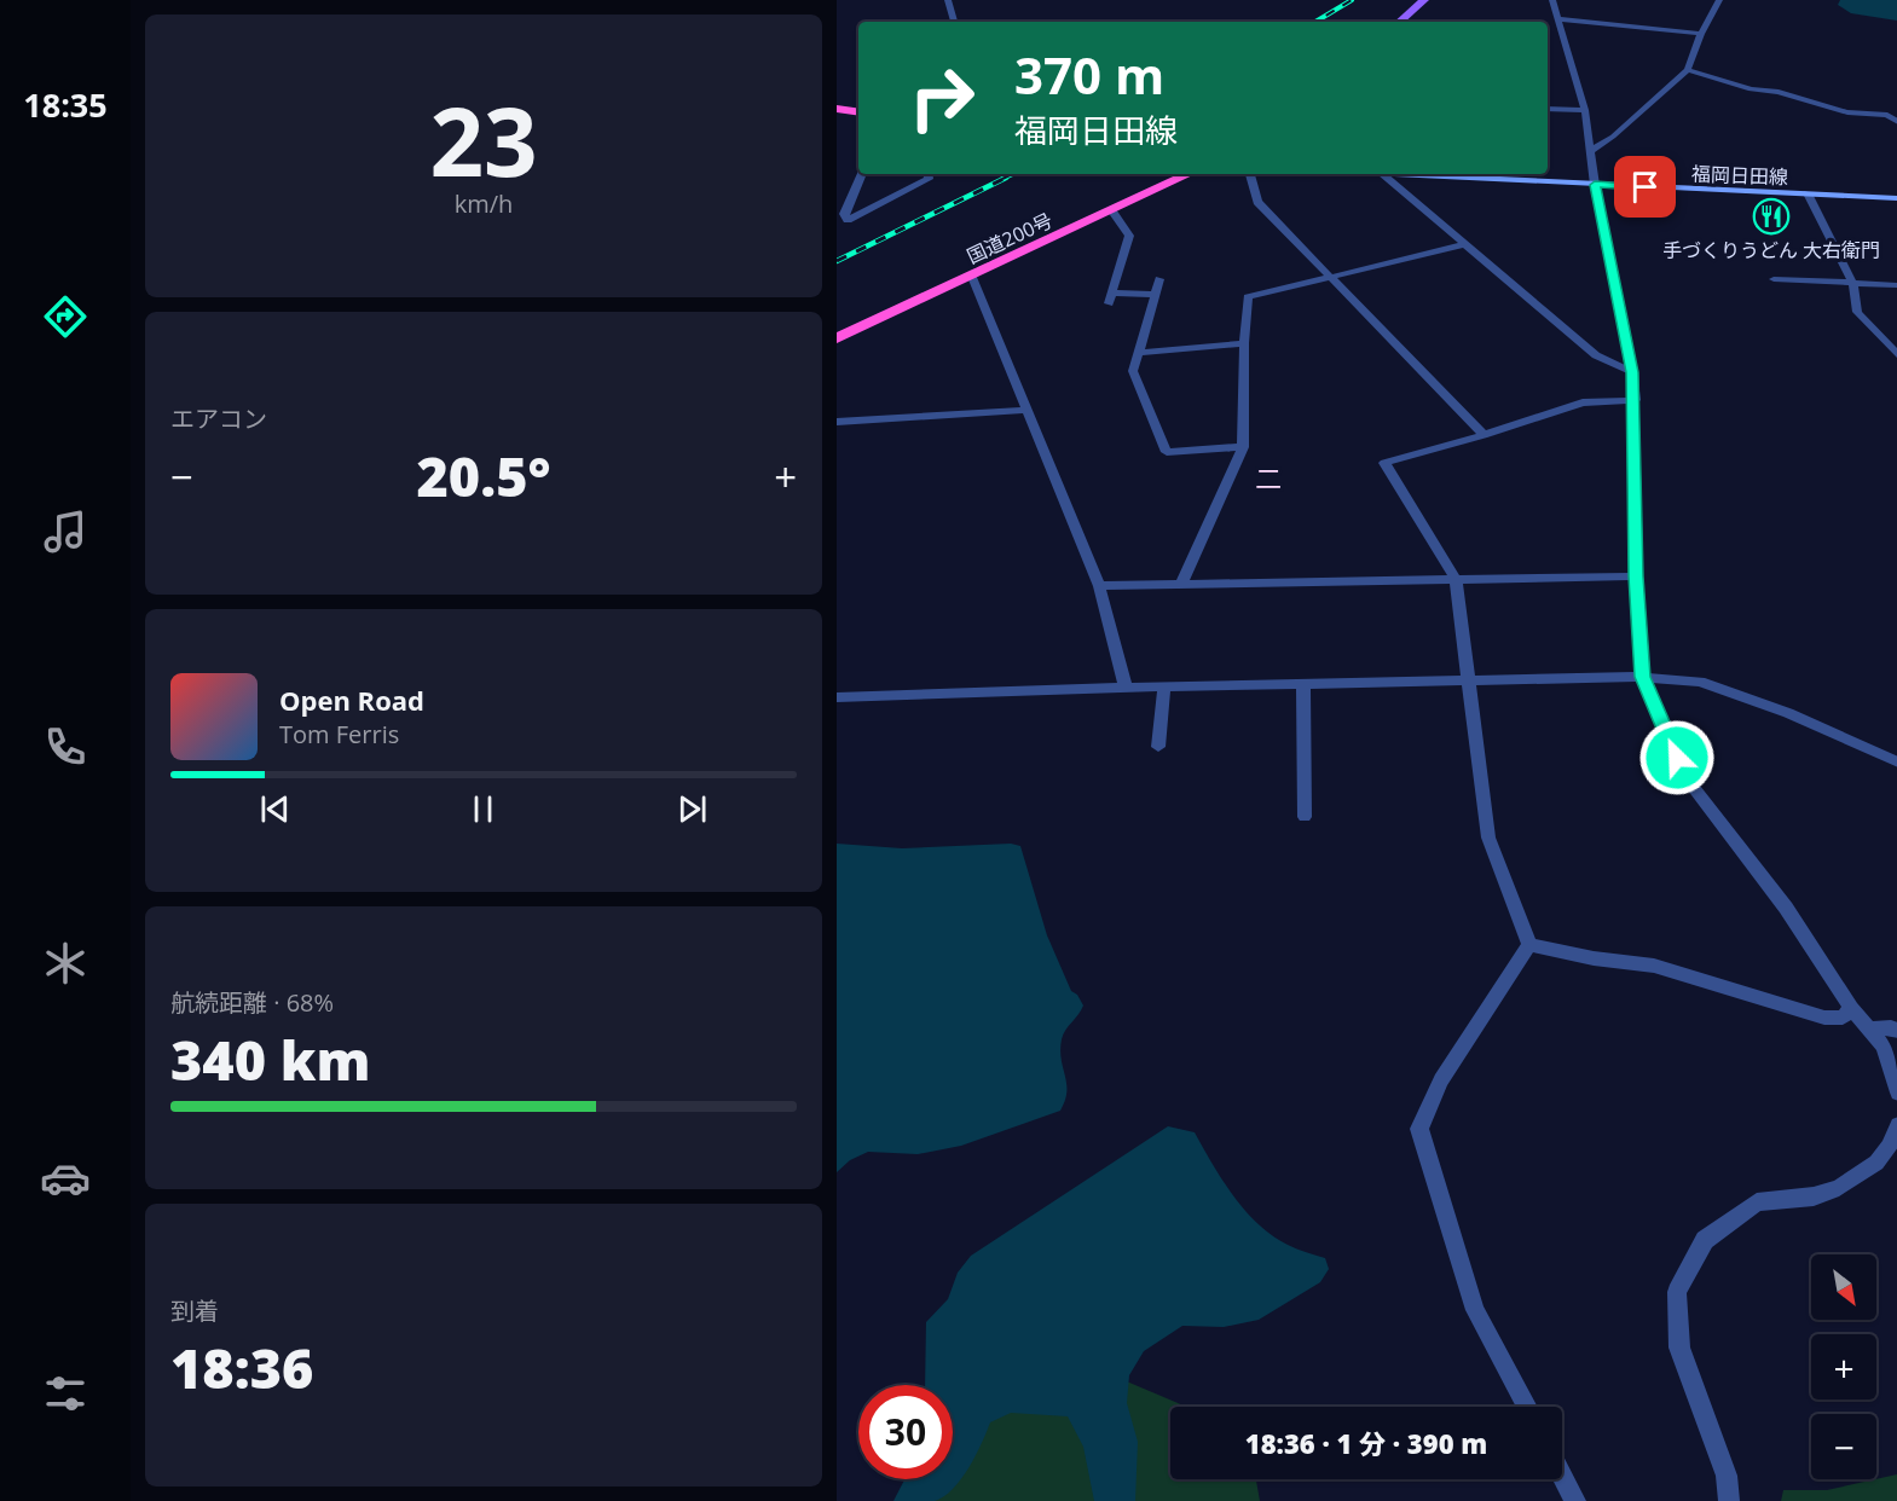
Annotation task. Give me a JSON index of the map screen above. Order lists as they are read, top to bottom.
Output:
{
  "streets": {
    "highway": ["国道200号"],
    "main road": ["福岡日田線"]
  },
  "districts": ["二"],
  "places": {
    "restaurant": ["手づくりうどん 大右衛門"]
  },
  "north": "bottom right",
  "page": {
    "tabs": "18:35",
    "tile": [
      ["23", "km/h"],
      "エアコン",
      ["航続距離 · 68%", "340 km"],
      ["到着", "18:36"]
    ],
    "turn": ["370 m", "福岡日田線"],
    "heat": ["−", "20.5°", "+"],
    "song": ["Open Road", "Tom Ferris"],
    "map_buttons": ["+", "−"],
    "limit": "30",
    "trip": "18:36 · 1 分 · 390 m"
  }
}
